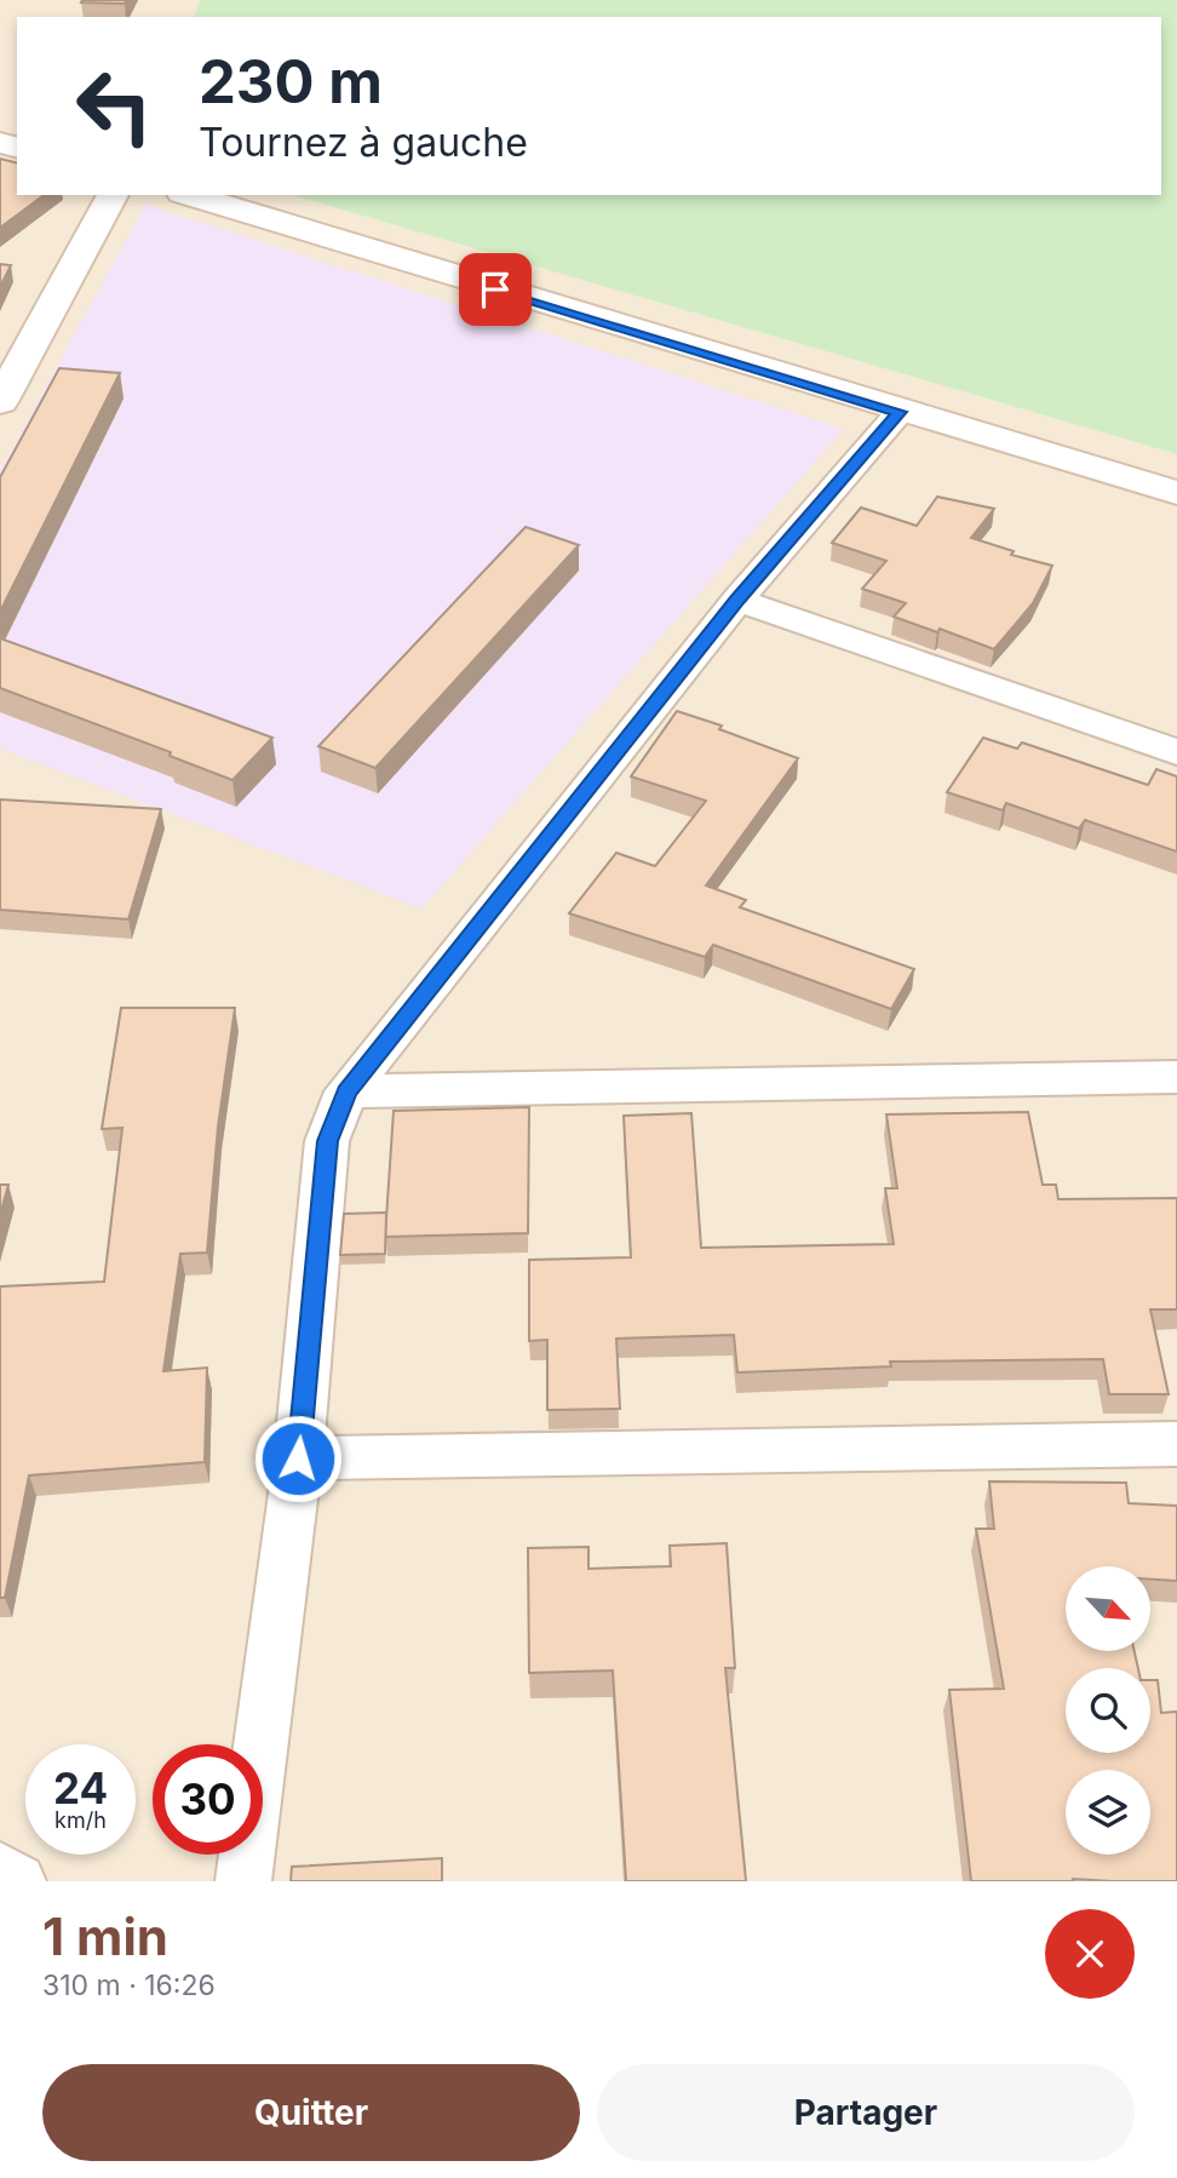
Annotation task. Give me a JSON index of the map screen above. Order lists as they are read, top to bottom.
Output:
{
  "north": "bottom right",
  "page": {
    "turn": ["230 m", "Tournez à gauche"],
    "speed": "24 km/h",
    "limit": "30",
    "heading": ["1 min", "310 m · 16:26"],
    "buttons": ["Quitter", "Partager"]
  }
}
